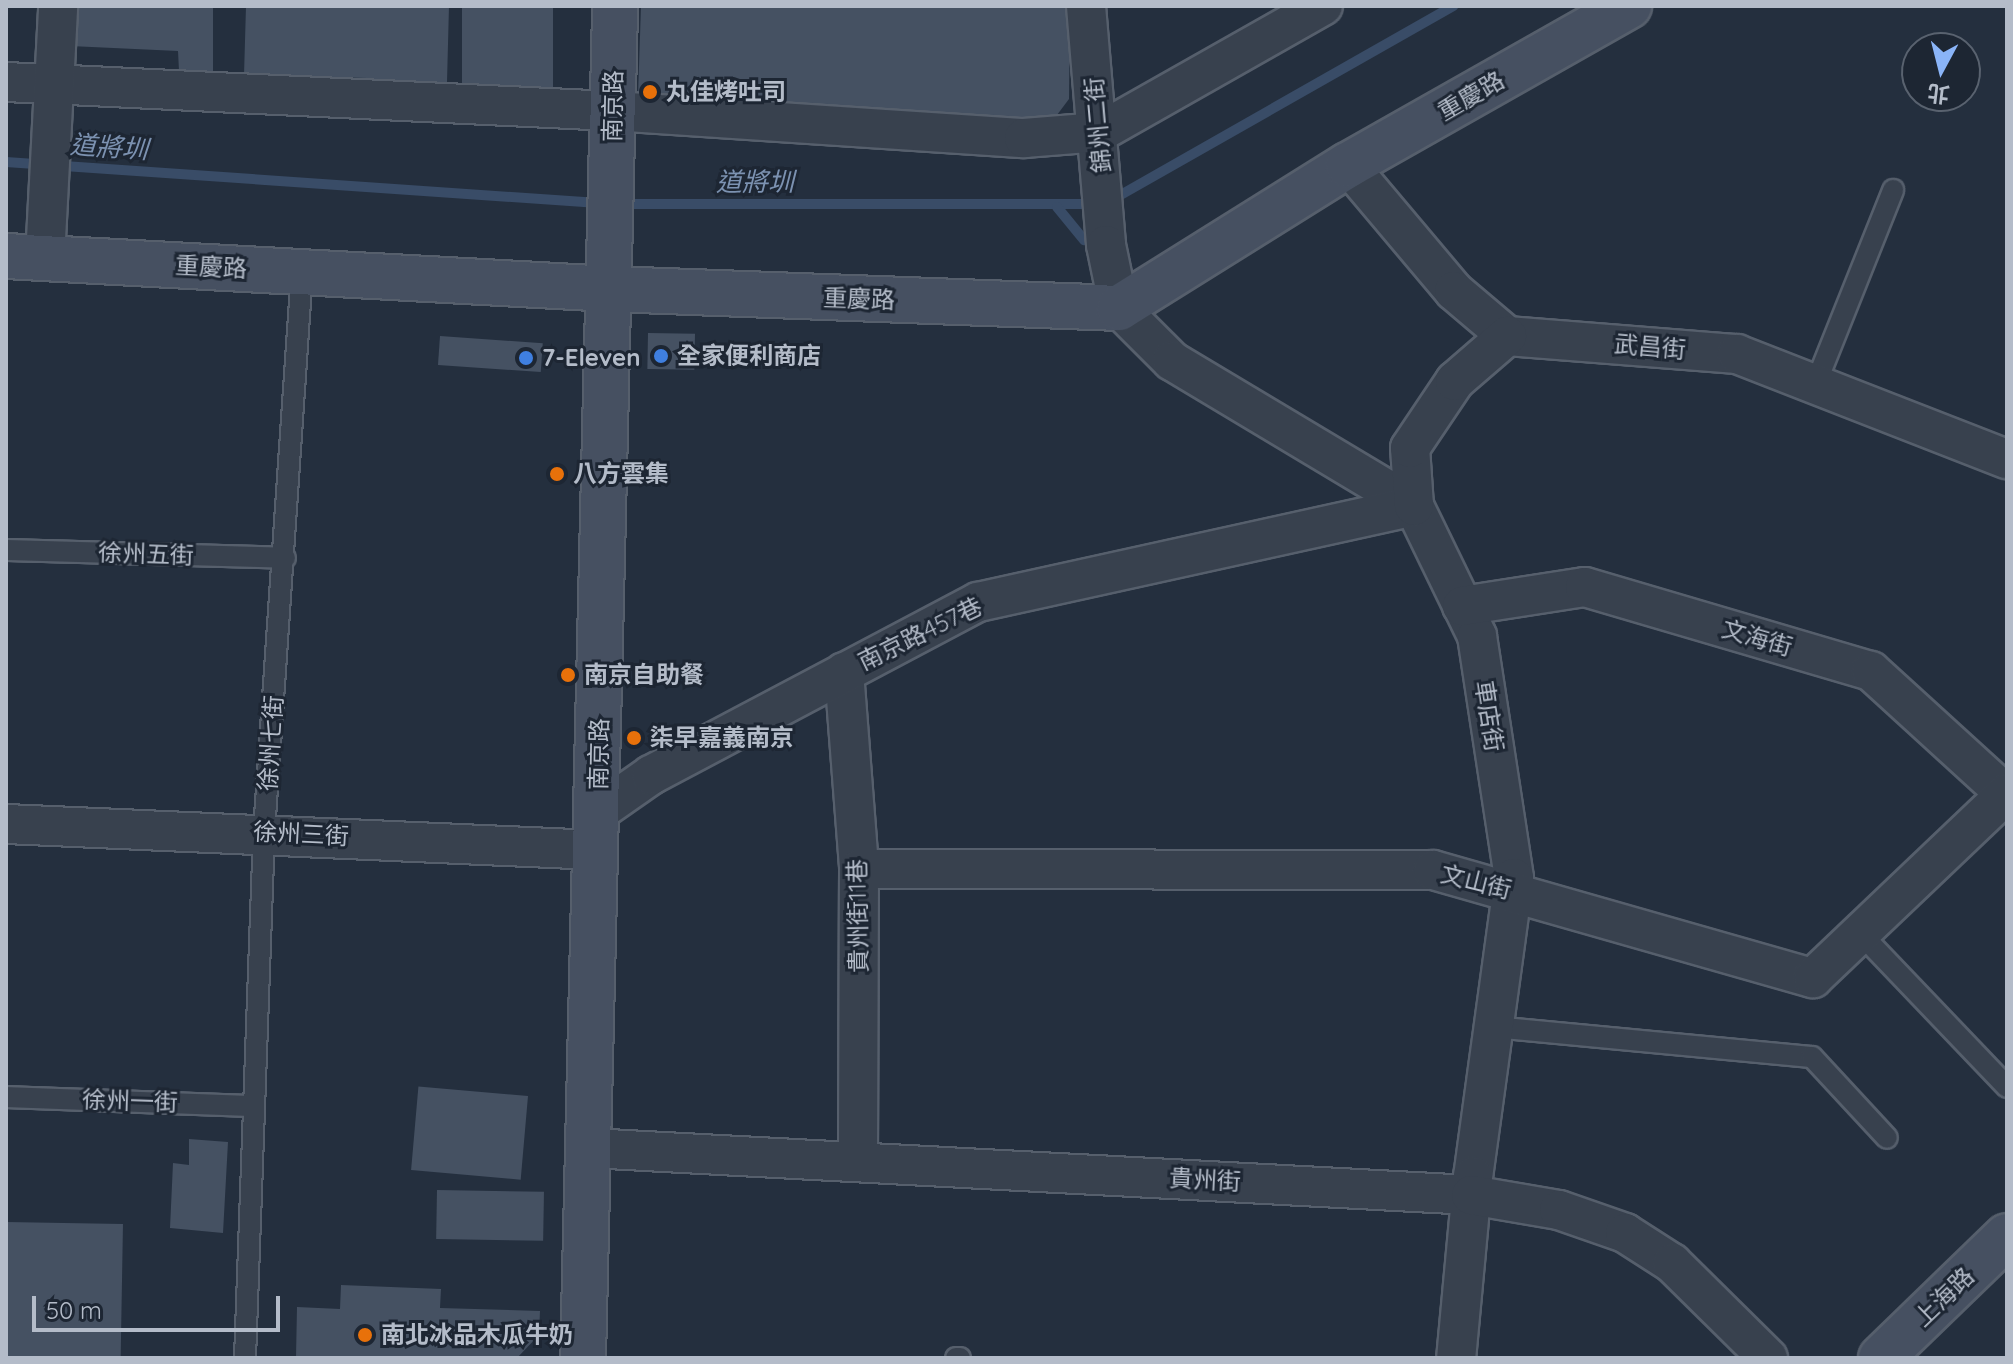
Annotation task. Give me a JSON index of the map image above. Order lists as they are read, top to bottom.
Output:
{
  "streets": {
    "street": [
      "重慶路",
      "南京路",
      "錦州二街",
      "武昌街",
      "南京路457巷",
      "文海街",
      "車店街",
      "徐州三街",
      "文山街",
      "貴州街11巷",
      "貴州街",
      "上海路"
    ],
    "lane": ["徐州五街", "徐州七街", "徐州一街"]
  },
  "crossings": [
    ["重慶路", "南京路"],
    ["重慶路", "錦州二街"],
    ["重慶路", "徐州七街"],
    ["南京路", "南京路457巷"],
    ["南京路", "徐州三街"],
    ["南京路", "貴州街"],
    ["徐州五街", "徐州七街"],
    ["南京路457巷", "車店街"],
    ["南京路457巷", "徐州三街"],
    ["南京路457巷", "貴州街11巷"],
    ["文海街", "車店街"],
    ["文海街", "文山街"],
    ["車店街", "文山街"],
    ["車店街", "貴州街"],
    ["徐州七街", "徐州三街"],
    ["徐州七街", "徐州一街"],
    ["文山街", "貴州街11巷"],
    ["貴州街11巷", "貴州街"]
  ],
  "water": ["道將圳"],
  "places": [
    "丸佳烤吐司",
    "全家便利商店",
    "7-Eleven",
    "八方雲集",
    "南京自助餐",
    "柒早嘉義南京",
    "南北冰品木瓜牛奶"
  ],
  "scale_bar": "50 m",
  "north": "bottom"
}
